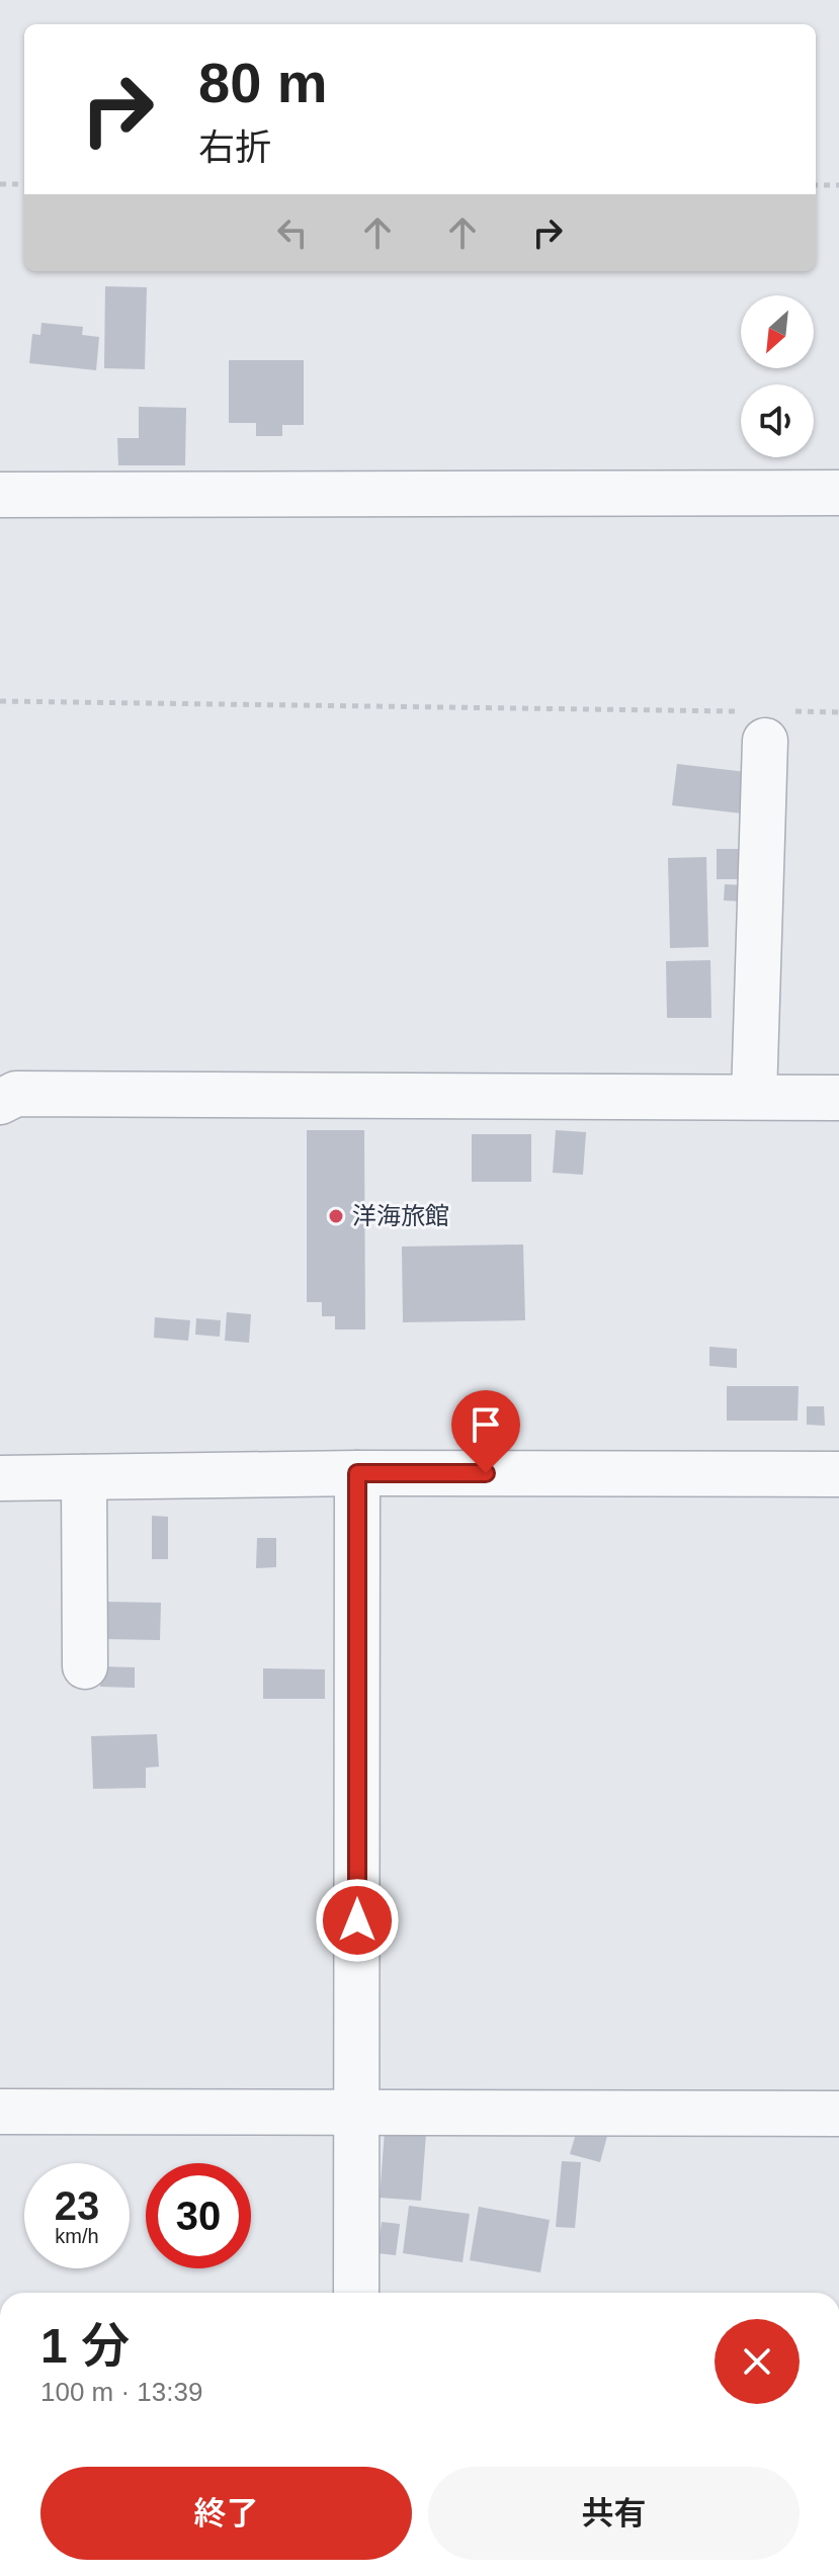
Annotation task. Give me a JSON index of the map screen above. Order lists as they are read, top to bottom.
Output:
{
  "places": ["洋海旅館"],
  "north": "bottom left",
  "page": {
    "turn": ["80 m", "右折"],
    "speed": "23 km/h",
    "limit": "30",
    "heading": ["1 分", "100 m · 13:39"],
    "buttons": ["終了", "共有"]
  }
}
